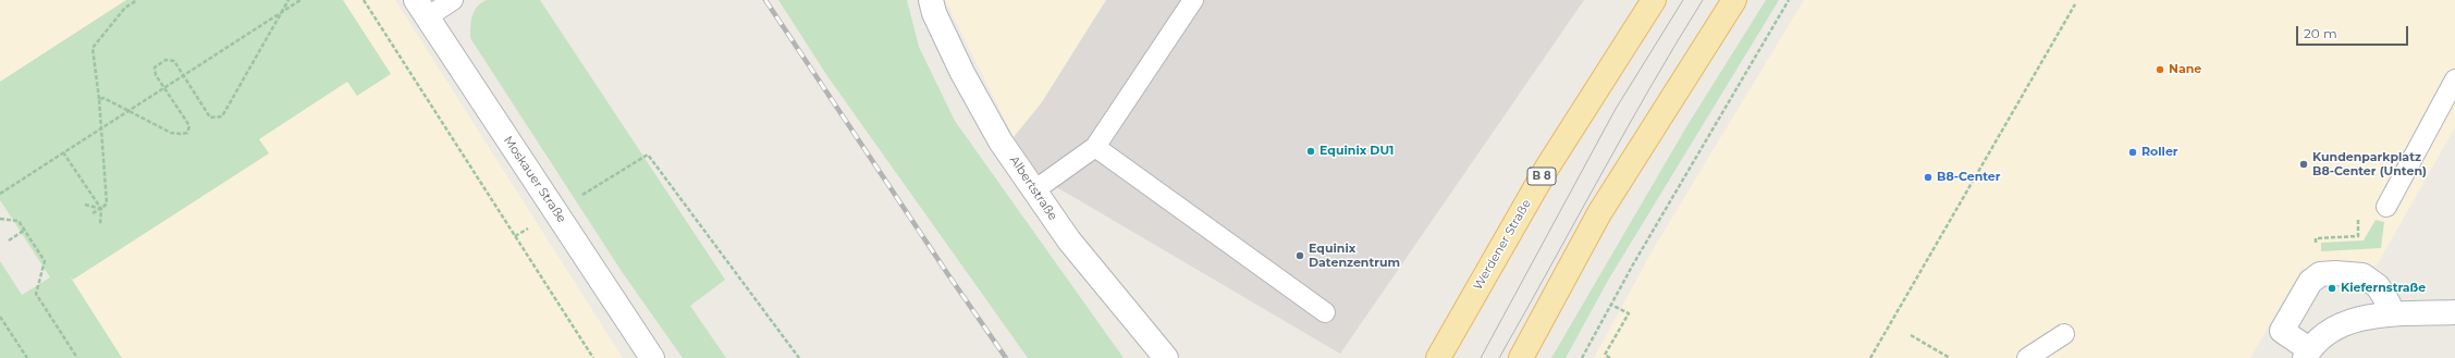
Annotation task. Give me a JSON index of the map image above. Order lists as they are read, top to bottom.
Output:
{
  "streets": {
    "main road": ["B 8", "Werdener Straße"],
    "street": ["Moskauer Straße", "Albertstraße"]
  },
  "places": [
    "Nane",
    "Equinix DU1",
    "Roller",
    "Kundenparkplatz B8-Center (Unten)",
    "B8-Center",
    "Equinix Datenzentrum",
    "Kiefernstraße"
  ],
  "scale_bar": "20 m"
}
